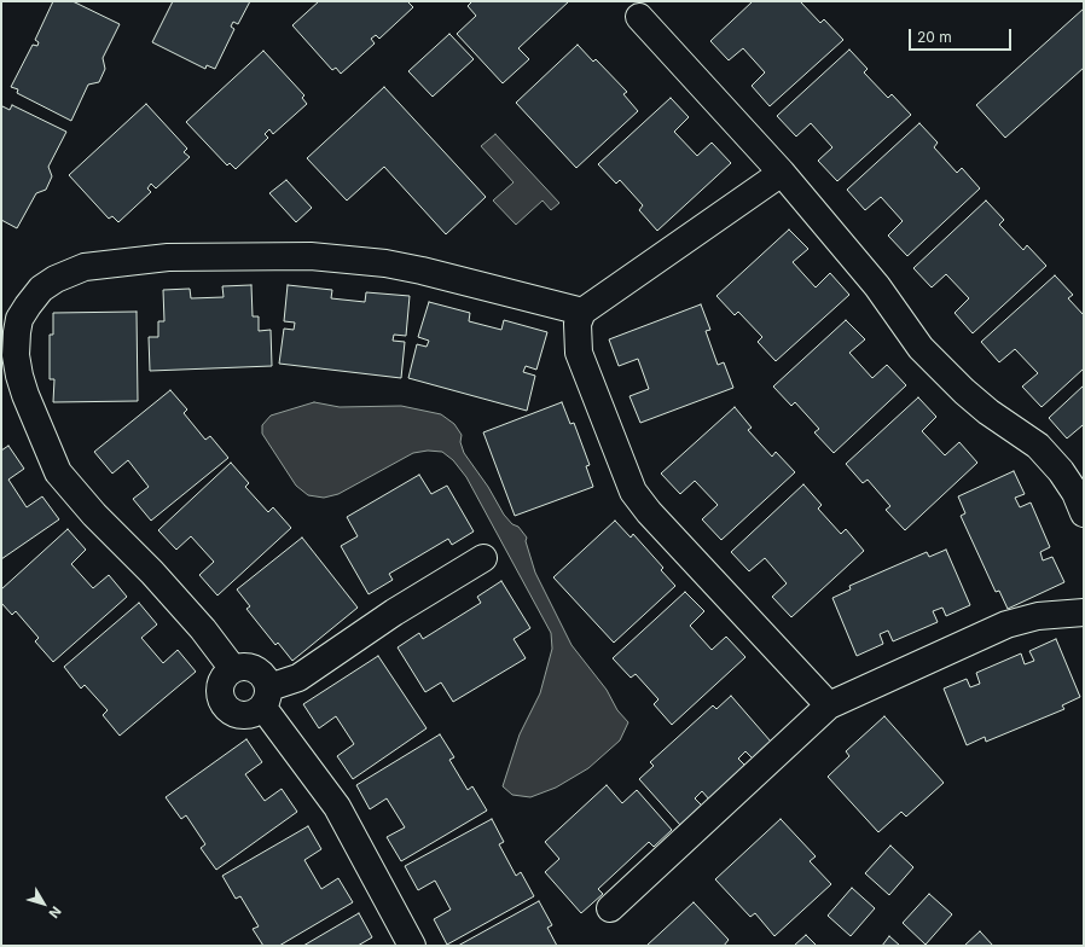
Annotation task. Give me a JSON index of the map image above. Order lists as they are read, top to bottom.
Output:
{
  "scale_bar": "20 m",
  "north": "bottom right"
}
